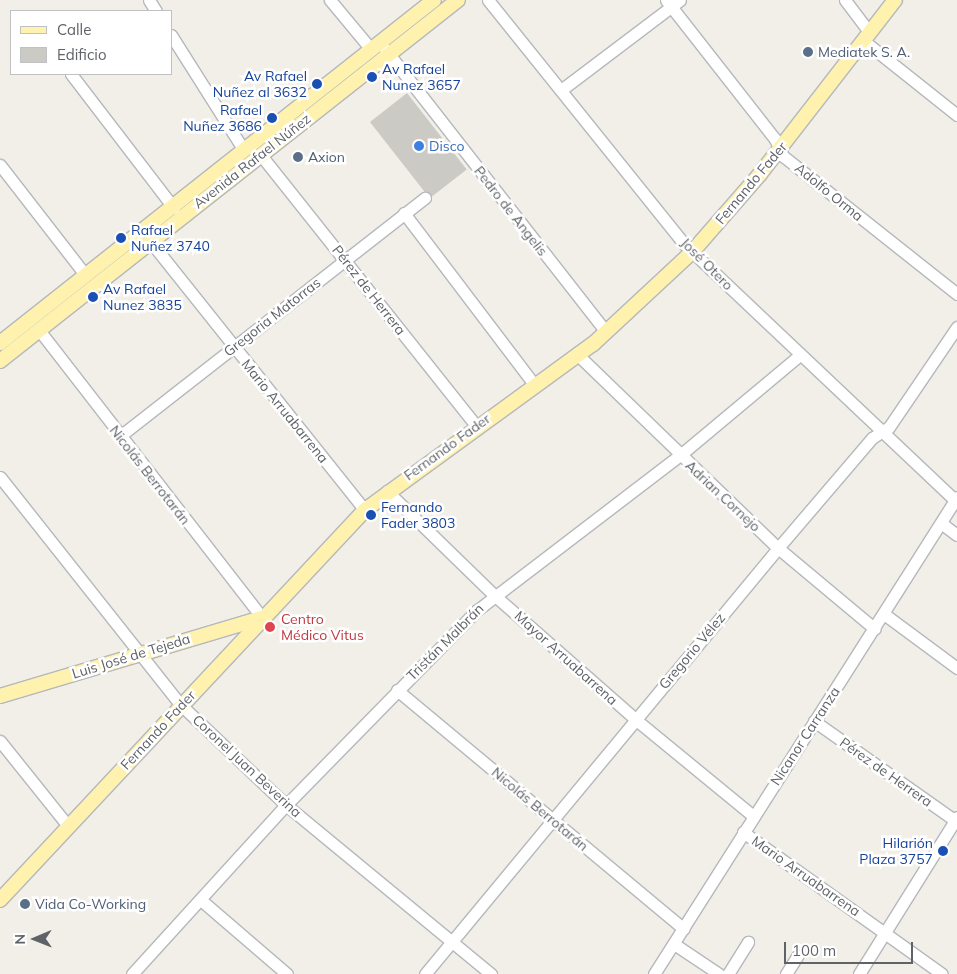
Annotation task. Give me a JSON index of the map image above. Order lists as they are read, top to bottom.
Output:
{
  "streets": {
    "main road": ["Avenida Rafael Núñez", "Fernando Fader", "Luis José de Tejeda"],
    "street": [
      "Adolfo Orma",
      "Pedro de Angelis",
      "José Otero",
      "Pérez de Herrera",
      "Gregoria Matorras",
      "Mario Arruabarrena",
      "Nicolás Berrotarán",
      "Adrian Cornejo",
      "Tristán Malbrán",
      "Gregorio Vélez",
      "Mayor Arruabarrena",
      "Nicanor Carranza",
      "Coronel Juan Beverina"
    ]
  },
  "crossings": [
    ["Avenida Rafael Núñez", "Pedro de Angelis"],
    ["Avenida Rafael Núñez", "Pérez de Herrera"],
    ["Avenida Rafael Núñez", "Mario Arruabarrena"],
    ["Avenida Rafael Núñez", "Nicolás Berrotarán"],
    ["Fernando Fader", "Adolfo Orma"],
    ["Fernando Fader", "Pedro de Angelis"],
    ["Fernando Fader", "José Otero"],
    ["Fernando Fader", "Pérez de Herrera"],
    ["Fernando Fader", "Mario Arruabarrena"],
    ["Fernando Fader", "Nicolás Berrotarán"],
    ["Fernando Fader", "Adrian Cornejo"],
    ["Fernando Fader", "Luis José de Tejeda"],
    ["Fernando Fader", "Mayor Arruabarrena"],
    ["Fernando Fader", "Coronel Juan Beverina"],
    ["José Otero", "Tristán Malbrán"],
    ["José Otero", "Gregorio Vélez"],
    ["José Otero", "Nicanor Carranza"],
    ["Pérez de Herrera", "Gregoria Matorras"],
    ["Pérez de Herrera", "Nicanor Carranza"],
    ["Gregoria Matorras", "Mario Arruabarrena"],
    ["Gregoria Matorras", "Nicolás Berrotarán"],
    ["Mario Arruabarrena", "Nicanor Carranza"],
    ["Nicolás Berrotarán", "Tristán Malbrán"],
    ["Nicolás Berrotarán", "Gregorio Vélez"],
    ["Nicolás Berrotarán", "Luis José de Tejeda"],
    ["Nicolás Berrotarán", "Nicanor Carranza"],
    ["Adrian Cornejo", "Tristán Malbrán"],
    ["Adrian Cornejo", "Gregorio Vélez"],
    ["Adrian Cornejo", "Nicanor Carranza"],
    ["Tristán Malbrán", "Mayor Arruabarrena"],
    ["Tristán Malbrán", "Coronel Juan Beverina"],
    ["Gregorio Vélez", "Mayor Arruabarrena"],
    ["Gregorio Vélez", "Coronel Juan Beverina"],
    ["Luis José de Tejeda", "Coronel Juan Beverina"],
    ["Mayor Arruabarrena", "Nicanor Carranza"]
  ],
  "places": [
    "Mediatek S. A.",
    "Av Rafael Nunez 3657",
    "Av Rafael Nuñez al 3632",
    "Rafael Nuñez 3686",
    "Disco",
    "Axion",
    "Rafael Nuñez 3740",
    "Av Rafael Nunez 3835",
    "Fernando Fader 3803",
    "Centro Médico Vitus",
    "Hilarión Plaza 3757",
    "Vida Co-Working"
  ],
  "legend": ["Calle", "Edificio"],
  "scale_bar": "100 m",
  "north": "left"
}
